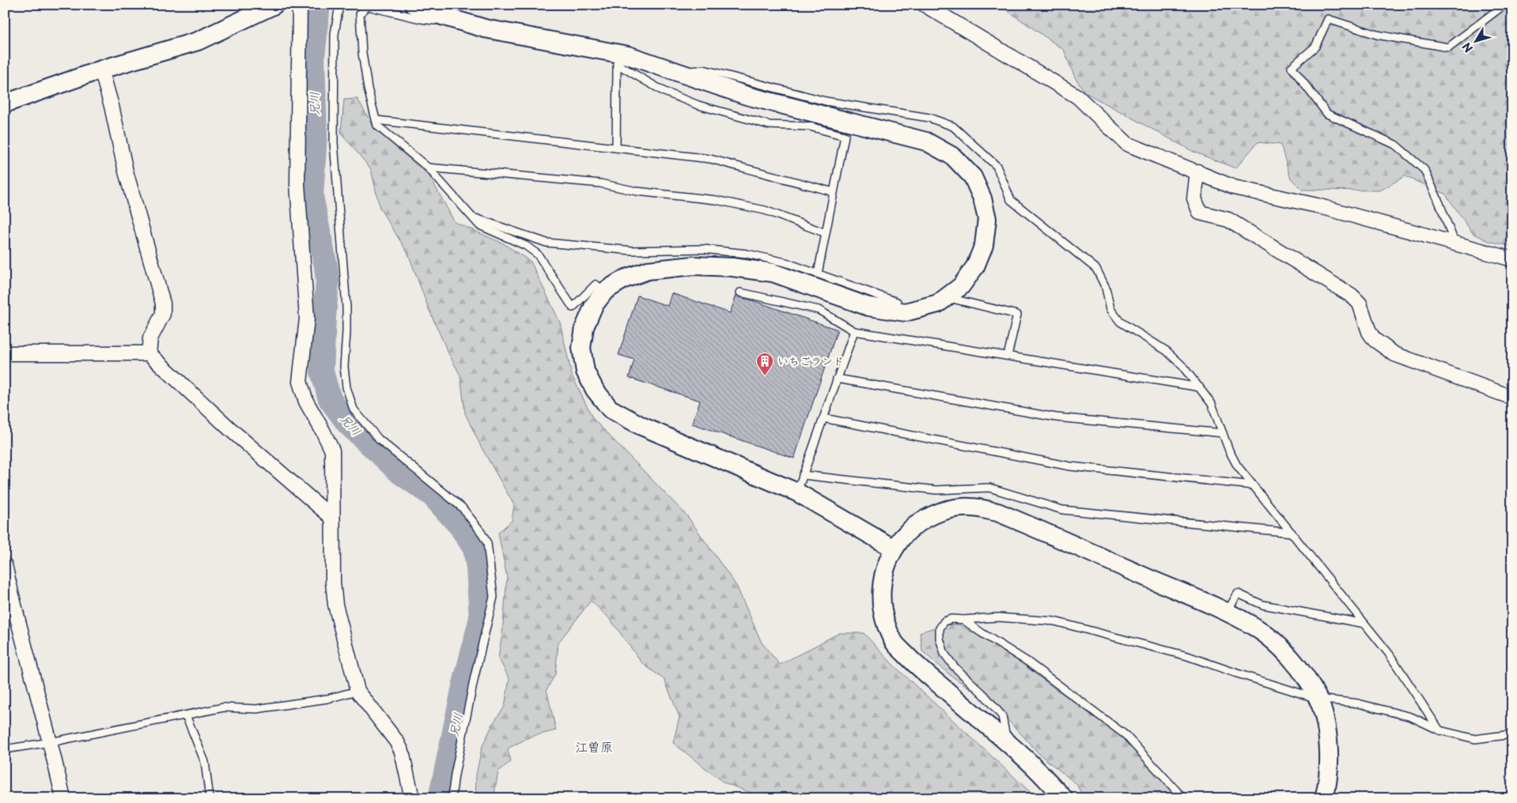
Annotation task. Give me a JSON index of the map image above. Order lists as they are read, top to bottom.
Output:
{
  "districts": ["江曽原"],
  "water": ["兄川"],
  "places": {
    "building": ["いちごランド"]
  },
  "north": "bottom left"
}
